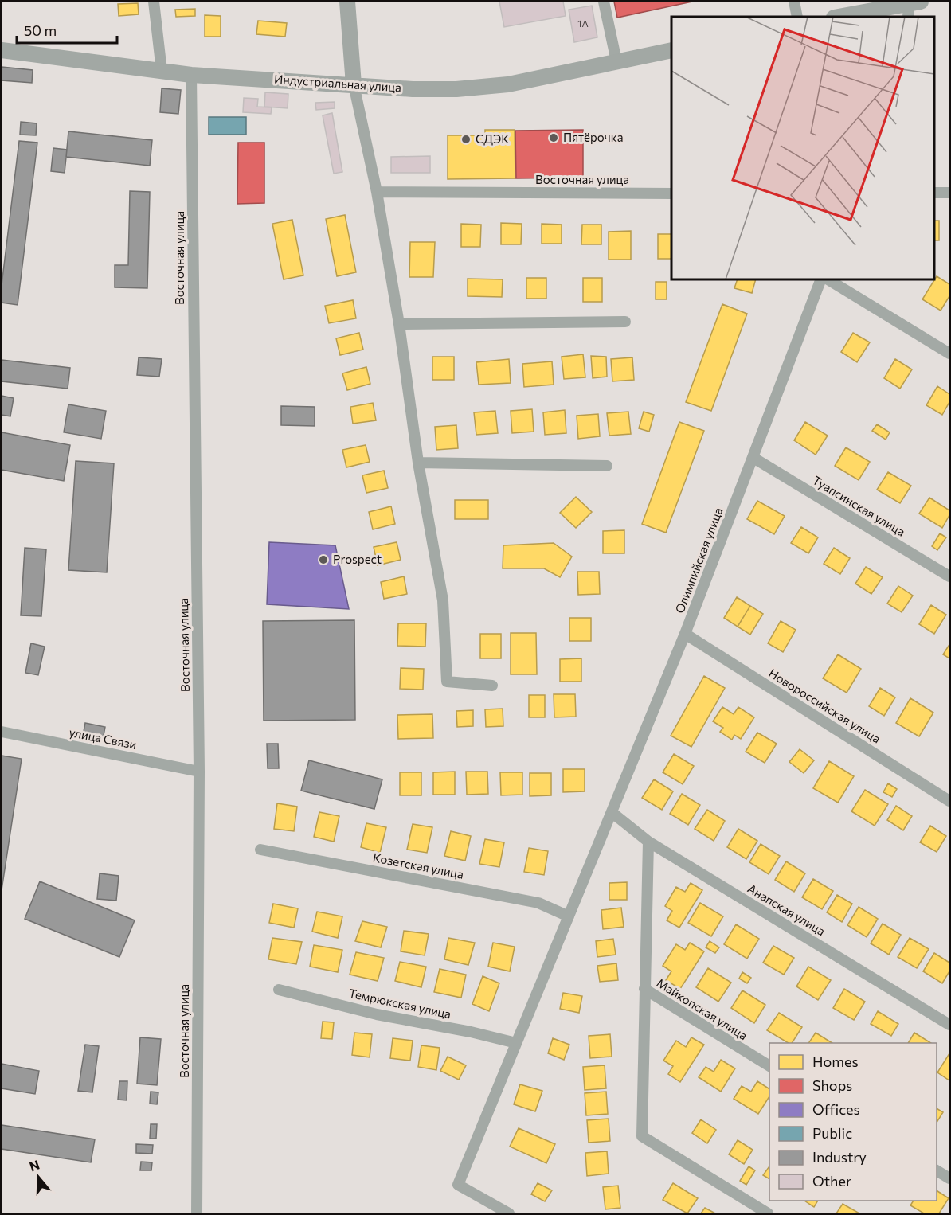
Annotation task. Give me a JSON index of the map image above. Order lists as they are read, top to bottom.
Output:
{
  "streets": {
    "street": [
      "Индустриальная улица",
      "Восточная улица",
      "Туапсинская улица",
      "Олимпийская улица",
      "Новороссийская улица",
      "улица Связи",
      "Козетская улица",
      "Анапская улица",
      "Темрюкская улица",
      "Майкопская улица"
    ]
  },
  "crossings": [
    ["Индустриальная улица", "Восточная улица"],
    ["Восточная улица", "улица Связи"],
    ["Туапсинская улица", "Олимпийская улица"],
    ["Олимпийская улица", "Новороссийская улица"],
    ["Олимпийская улица", "Козетская улица"],
    ["Олимпийская улица", "Анапская улица"],
    ["Олимпийская улица", "Темрюкская улица"]
  ],
  "places": ["Пятёрочка", "СДЭК", "Prospect"],
  "house_numbers": ["1А"],
  "legend": [
    "Homes",
    "Shops",
    "Offices",
    "Public",
    "Industry",
    "Other"
  ],
  "scale_bar": "50 m",
  "north": "top"
}
